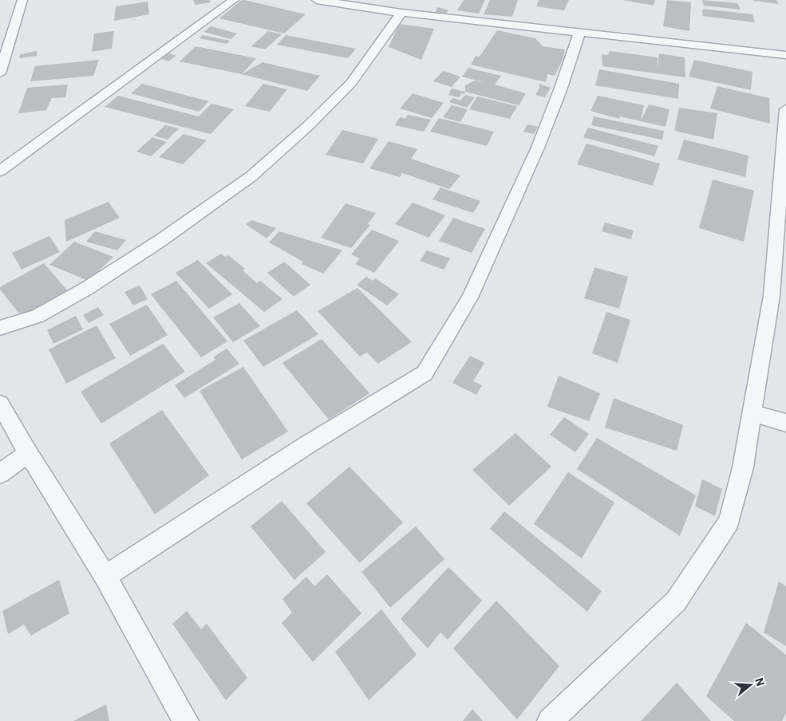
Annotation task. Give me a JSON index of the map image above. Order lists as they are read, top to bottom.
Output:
{
  "north": "right"
}
